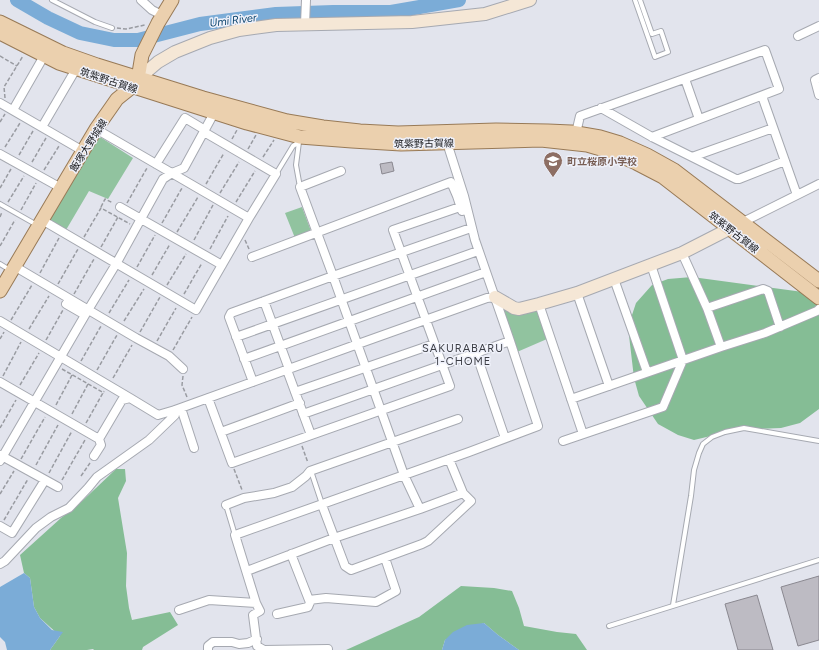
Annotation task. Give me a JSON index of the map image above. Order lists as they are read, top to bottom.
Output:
{
  "streets": {
    "main road": ["筑紫野古賀線", "飯塚大野城線"]
  },
  "crossings": [
    ["筑紫野古賀線", "飯塚大野城線"]
  ],
  "districts": ["SAKURABARU 1-CHOME"],
  "water": ["Umi River"],
  "places": {
    "school or university": ["町立桜原小学校"]
  }
}
